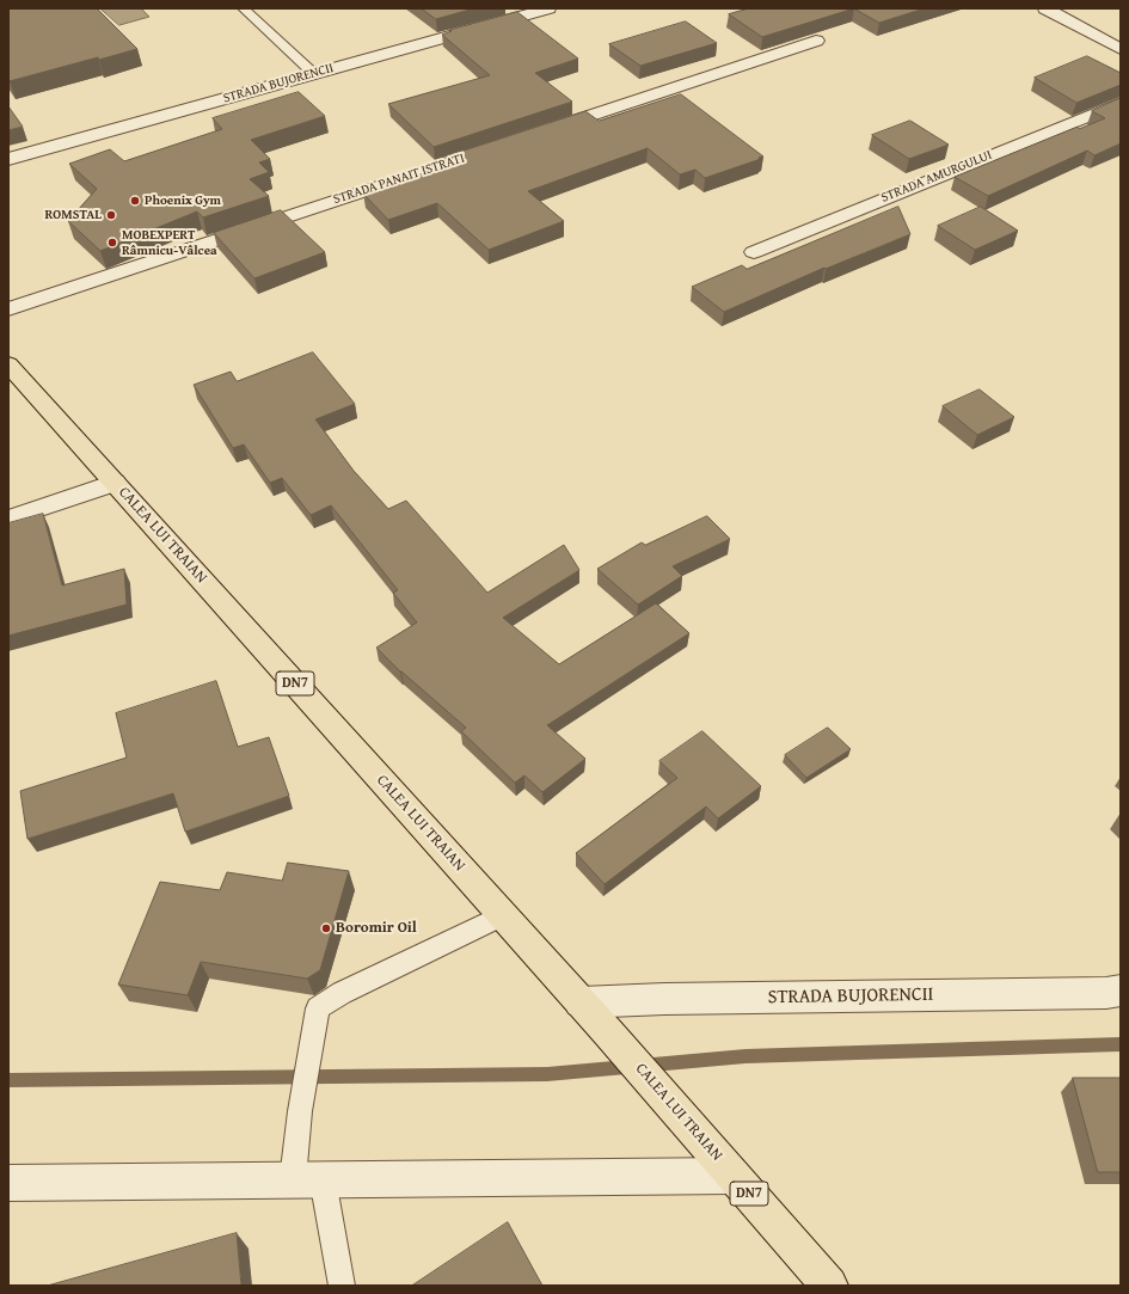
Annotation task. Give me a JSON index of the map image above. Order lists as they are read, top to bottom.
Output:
{
  "streets": {
    "highway": ["CALEA LUI TRAIAN", "DN7"],
    "street": ["STRADA BUJORENCII", "STRADA AMURGULUI", "STRADA PANAIT ISTRATI"]
  },
  "crossings": [
    ["STRADA BUJORENCII", "CALEA LUI TRAIAN"]
  ],
  "places": [
    "Phoenix Gym",
    "ROMSTAL",
    "MOBEXPERT Râmnicu-Vâlcea",
    "Boromir Oil"
  ]
}
